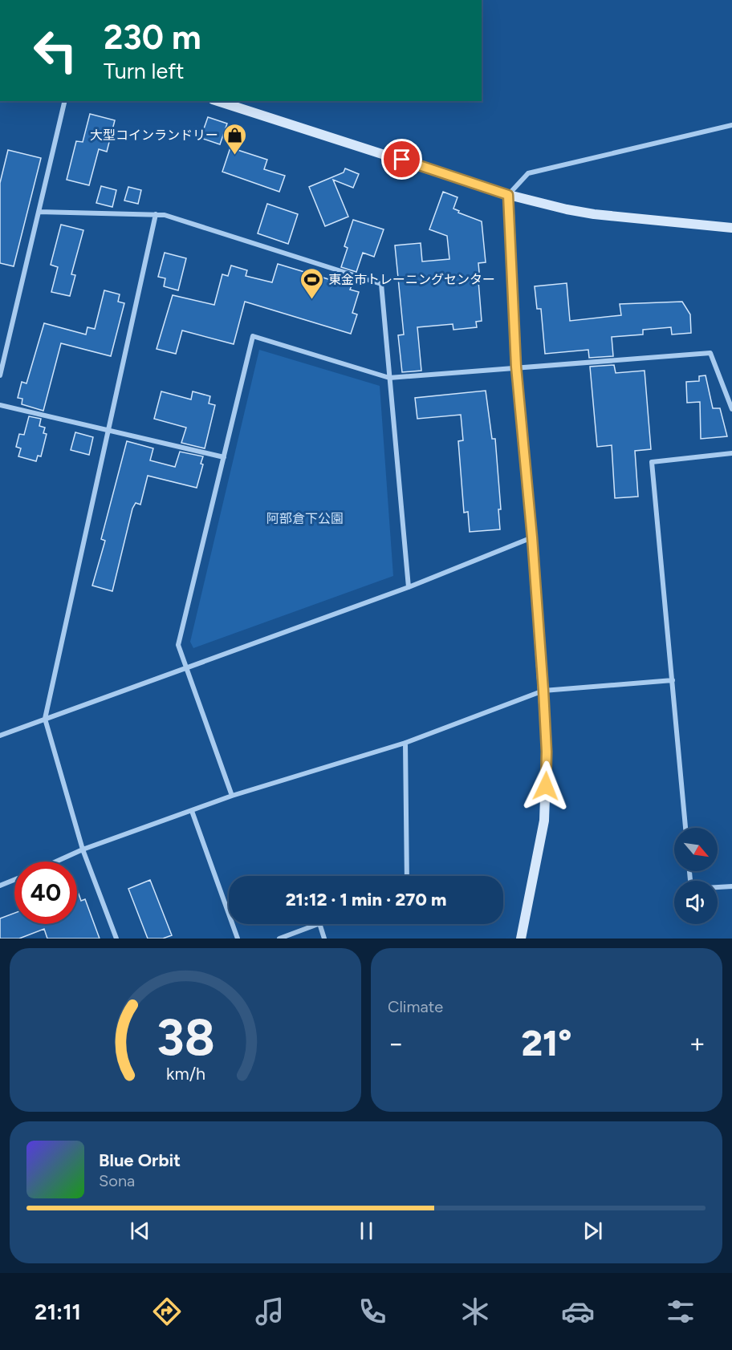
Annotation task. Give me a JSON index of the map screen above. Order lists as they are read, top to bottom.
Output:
{
  "parks": ["阿部倉下公園"],
  "places": {
    "shop": ["大型コインランドリー"],
    "sports": ["東金市トレーニングセンター"]
  },
  "north": "bottom right",
  "page": {
    "turn": ["230 m", "Turn left"],
    "limit": "40",
    "trip": "21:12 · 1 min · 270 m",
    "tile": "Climate",
    "heat": ["−", "21°", "+"],
    "song": ["Blue Orbit", "Sona"],
    "tabs": "21:11",
    "gauge": ["38", "km/h"]
  }
}
